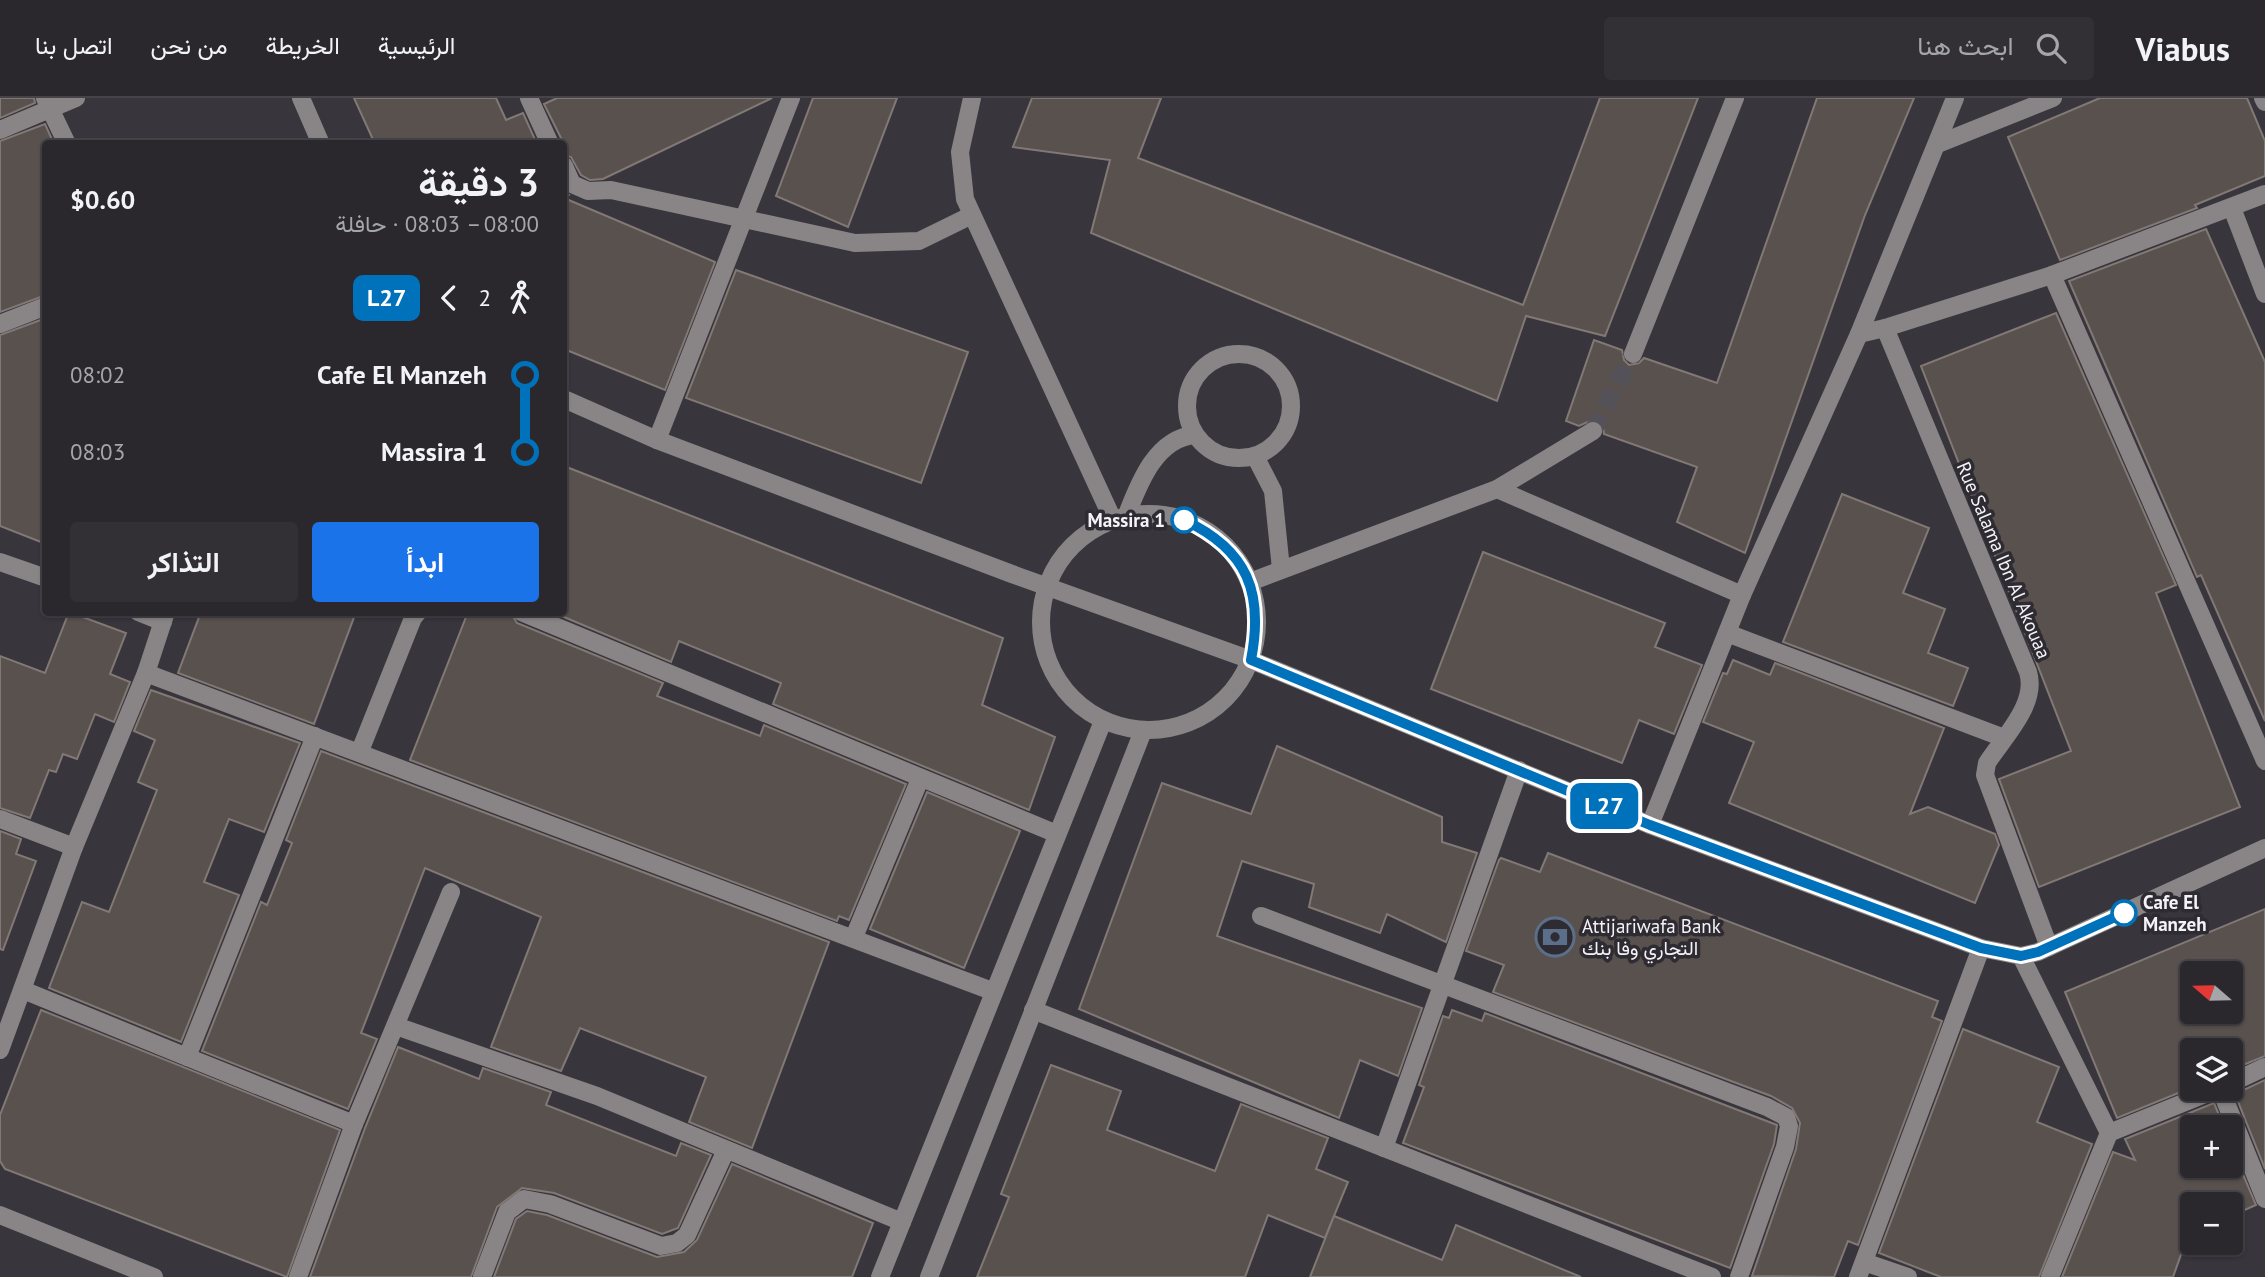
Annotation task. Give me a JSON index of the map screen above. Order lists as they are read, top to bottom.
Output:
{
  "streets": {
    "street": ["Rue Salama Ibn Al Akouaa"]
  },
  "places": {
    "other": ["Massira 1", "Cafe El Manzeh"],
    "bank": ["Attijariwafa Bank التجاري وفا بنك"]
  },
  "lines": ["bus line L27"],
  "north": "left",
  "page": {
    "header": "Viabus",
    "search": "ابحث هنا",
    "nav": [
      "الرئيسية",
      "الخريطة",
      "من نحن",
      "اتصل بنا"
    ],
    "on_map": "L27",
    "heading": ["3 دقيقة", "08:00 – 08:03 · حافلة", "$0.60"],
    "legs": ["2", "L27"],
    "list": [
      {
        "name": "Cafe El Manzeh",
        "value": "08:02"
      },
      {
        "name": "Massira 1",
        "value": "08:03"
      }
    ],
    "buttons": ["ابدأ", "التذاكر"],
    "map_buttons": ["+", "−"]
  }
}
